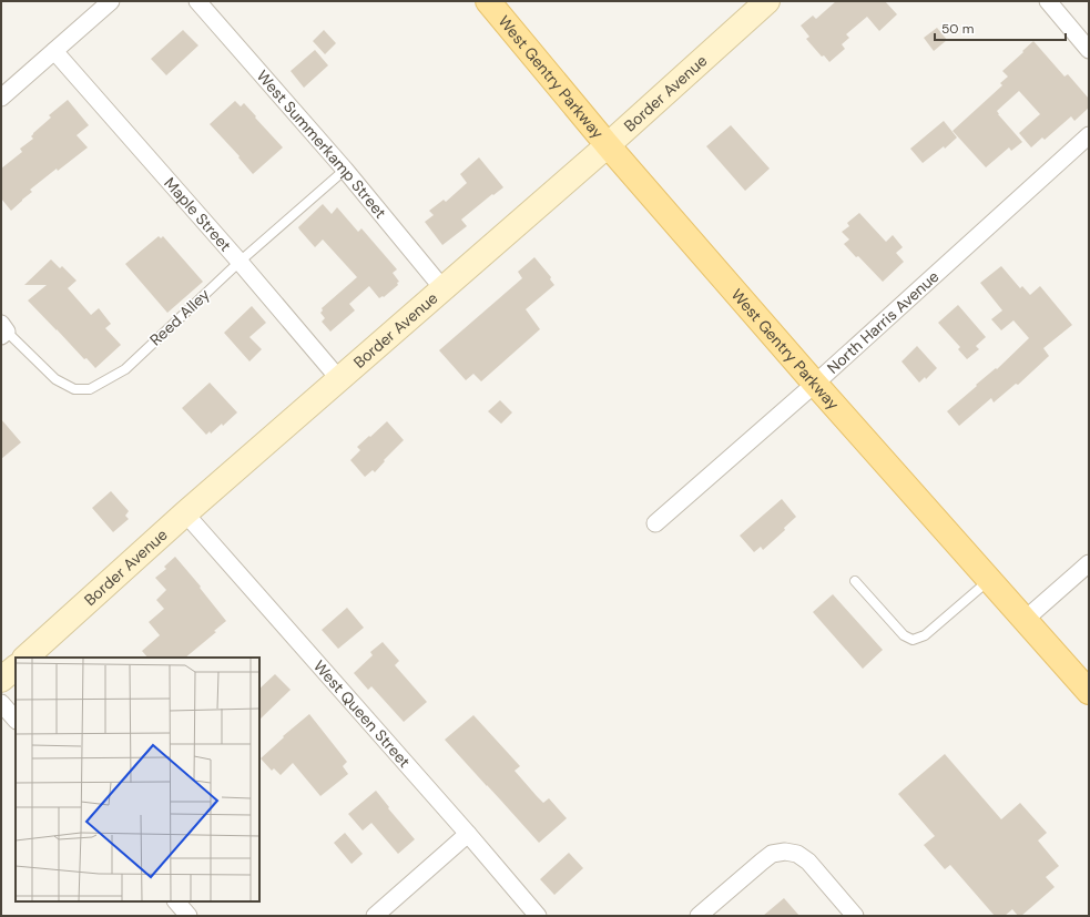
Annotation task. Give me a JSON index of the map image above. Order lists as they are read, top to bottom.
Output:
{
  "streets": {
    "main road": ["West Gentry Parkway"],
    "street": [
      "Border Avenue",
      "West Summerkamp Street",
      "Maple Street",
      "North Harris Avenue",
      "West Queen Street"
    ],
    "lane": ["Reed Alley"]
  },
  "crossings": [
    ["West Gentry Parkway", "Border Avenue"],
    ["West Gentry Parkway", "North Harris Avenue"],
    ["Border Avenue", "West Summerkamp Street"],
    ["Border Avenue", "Maple Street"],
    ["Border Avenue", "West Queen Street"],
    ["West Summerkamp Street", "Reed Alley"],
    ["Maple Street", "Reed Alley"]
  ],
  "scale_bar": "50 m"
}
